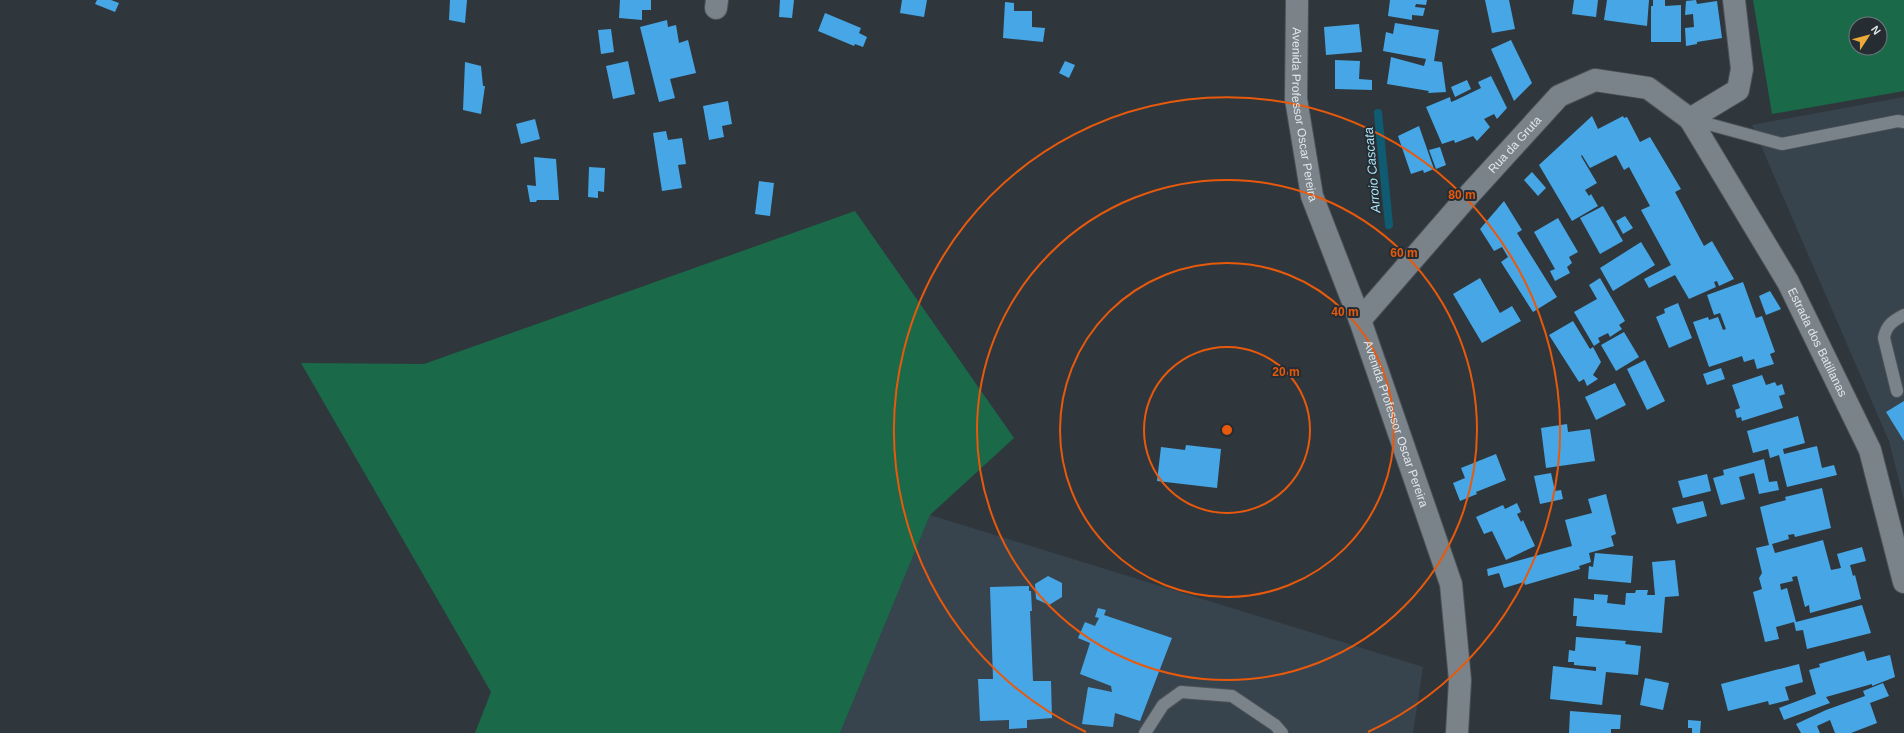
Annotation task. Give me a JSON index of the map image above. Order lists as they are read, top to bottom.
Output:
{
  "streets": {
    "street": ["Avenida Professor Oscar Pereira", "Rua da Gruta", "Estrada dos Batillanas"]
  },
  "crossings": [
    ["Avenida Professor Oscar Pereira", "Rua da Gruta"],
    ["Rua da Gruta", "Estrada dos Batillanas"]
  ],
  "water": ["Arroio Cascata"],
  "north": "top right",
  "rings": [
    "80 m",
    "60 m",
    "40 m",
    "20 m"
  ]
}
